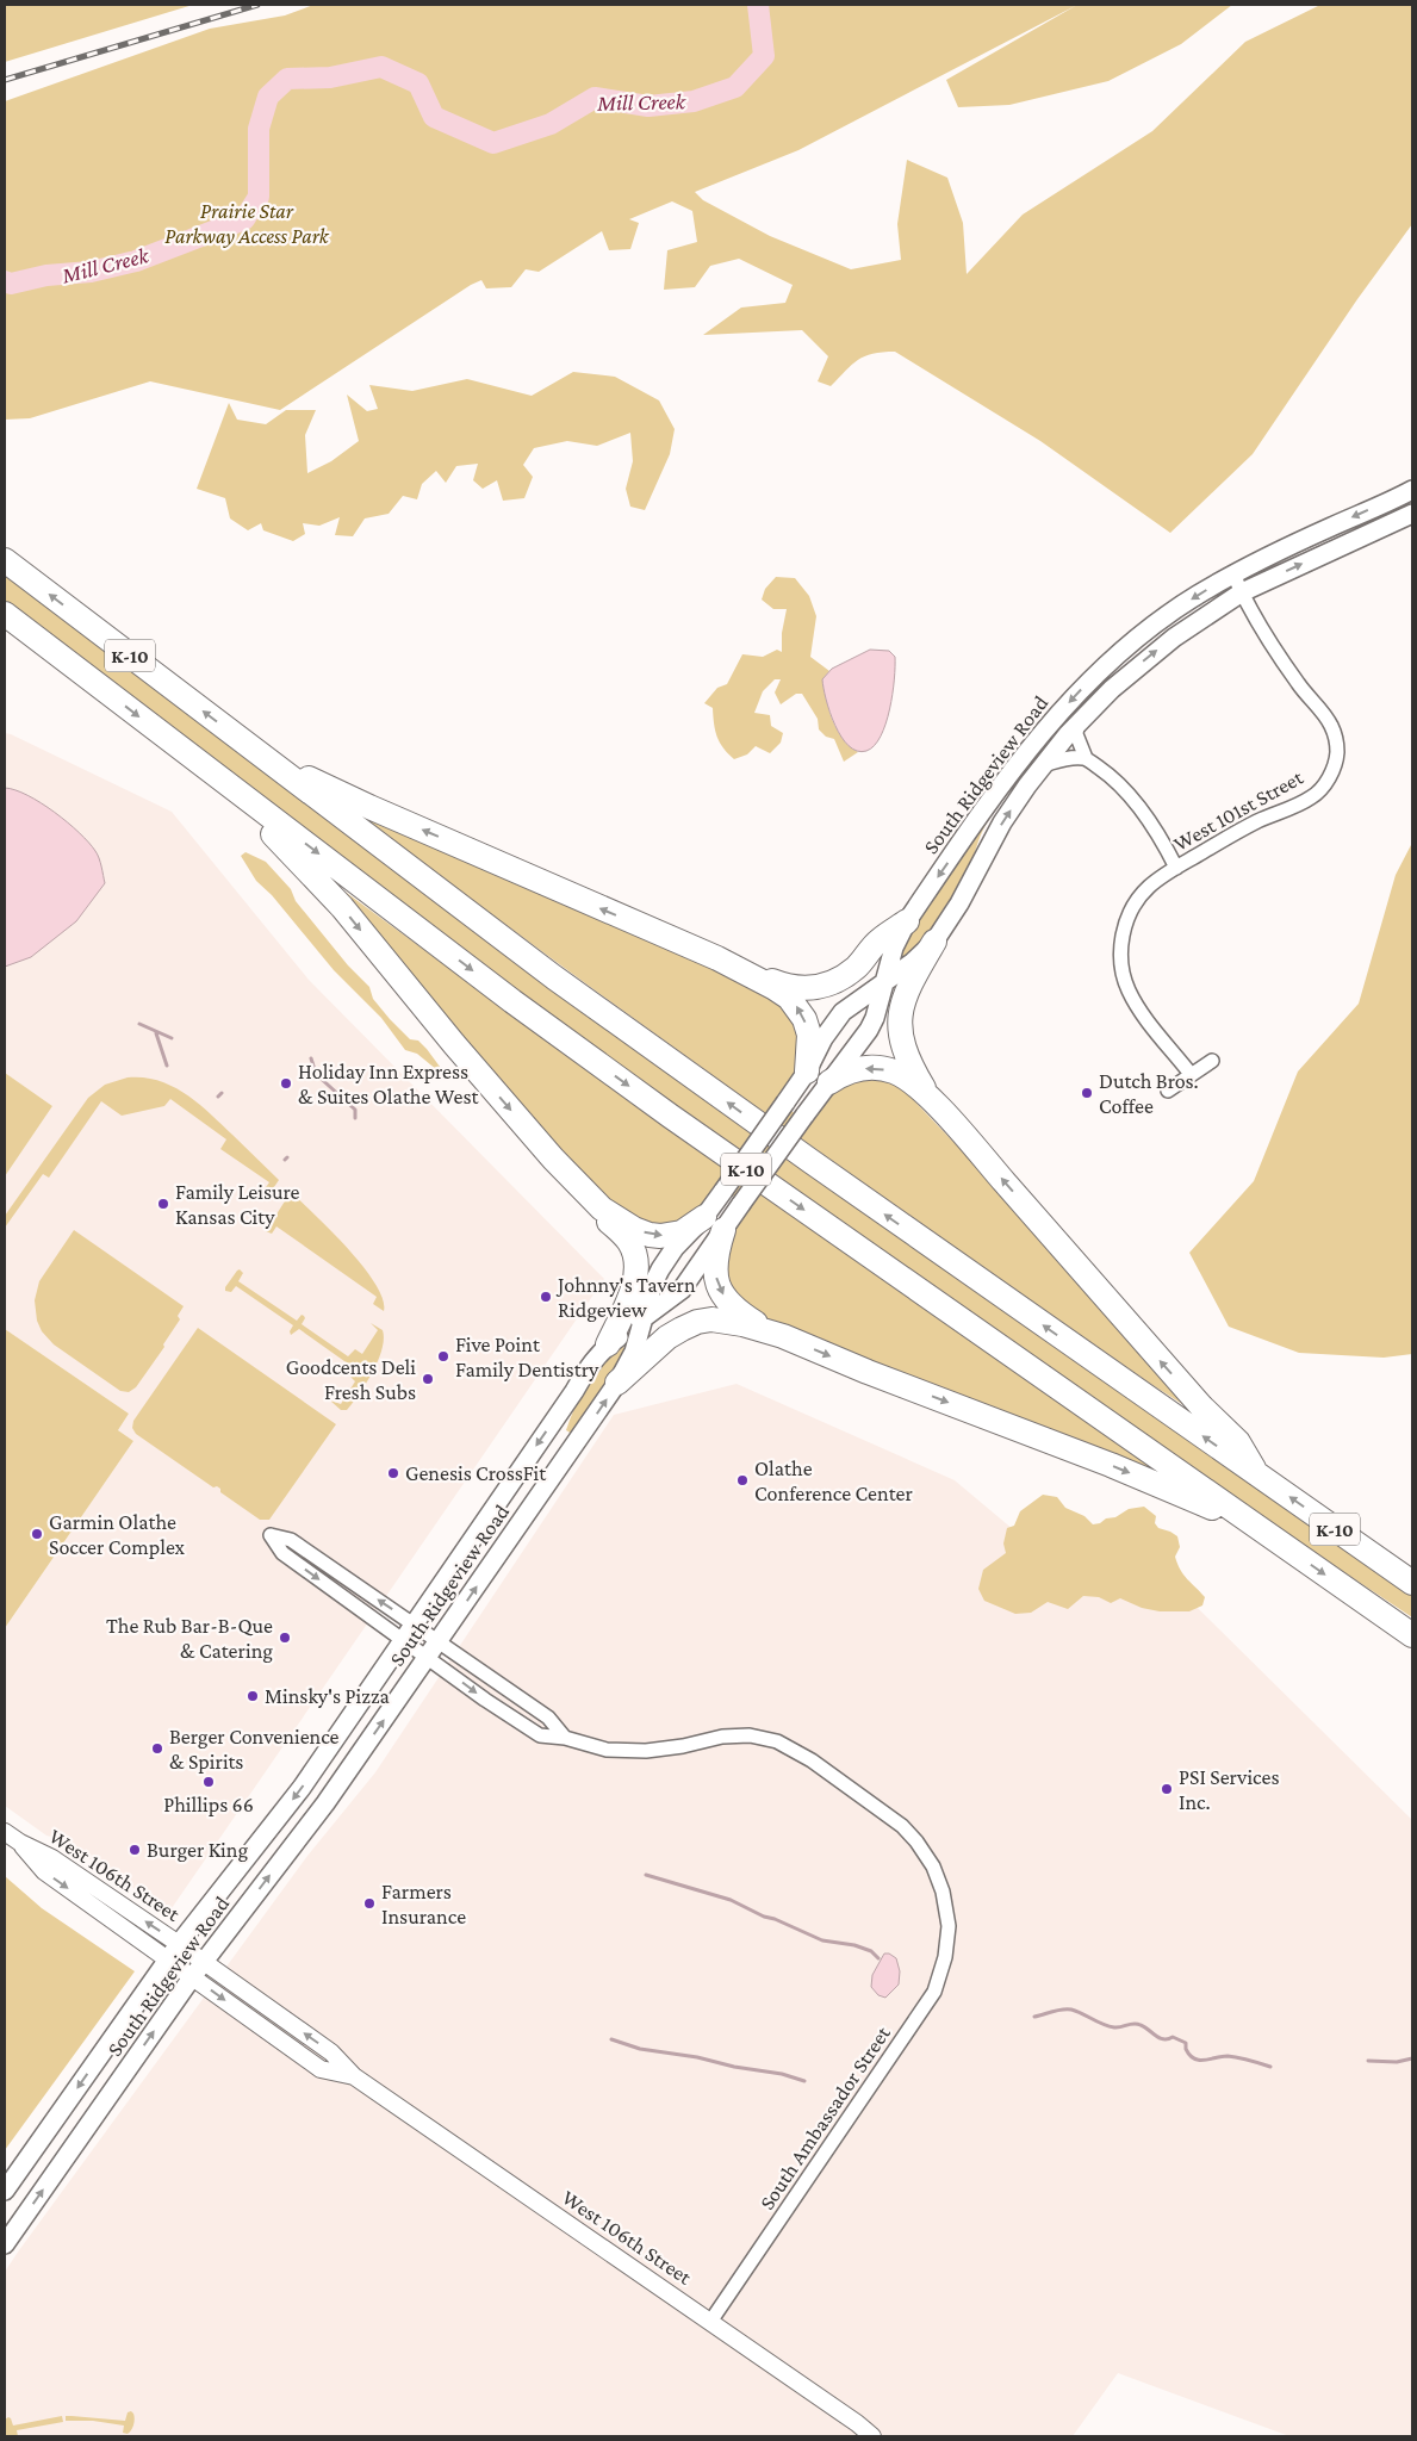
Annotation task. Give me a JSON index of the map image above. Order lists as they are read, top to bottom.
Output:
{
  "streets": {
    "highway": ["K-10"],
    "main road": ["South Ridgeview Road"],
    "street": ["West 101st Street", "West 106th Street", "South Ambassador Street"]
  },
  "crossings": [
    ["South Ridgeview Road", "West 101st Street"],
    ["South Ridgeview Road", "West 106th Street"],
    ["South Ridgeview Road", "South Ambassador Street"],
    ["West 106th Street", "South Ambassador Street"]
  ],
  "water": ["Mill Creek"],
  "parks": ["Prairie Star Parkway Access Park"],
  "places": [
    "Holiday Inn Express & Suites Olathe West",
    "Dutch Bros. Coffee",
    "Family Leisure Kansas City",
    "Johnny's Tavern Ridgeview",
    "Five Point Family Dentistry",
    "Goodcents Deli Fresh Subs",
    "Genesis CrossFit",
    "Olathe Conference Center",
    "Garmin Olathe Soccer Complex",
    "The Rub Bar-B-Que & Catering",
    "Minsky's Pizza",
    "Berger Convenience & Spirits",
    "Phillips 66",
    "PSI Services Inc.",
    "Burger King",
    "Farmers Insurance"
  ]
}
